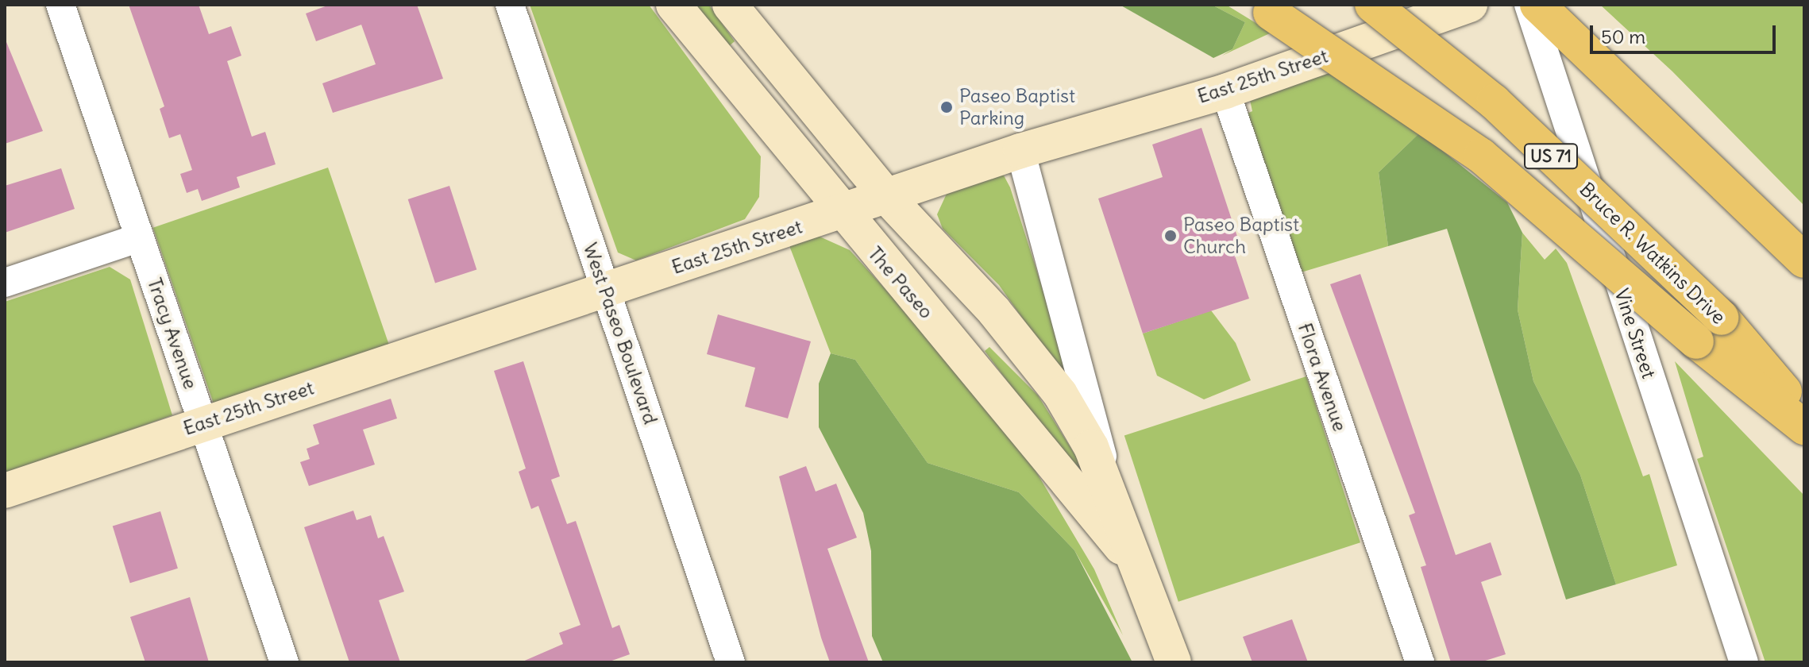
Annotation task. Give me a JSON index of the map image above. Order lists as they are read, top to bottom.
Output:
{
  "streets": {
    "highway": ["US 71", "Bruce R. Watkins Drive"],
    "street": [
      "East 25th Street",
      "The Paseo",
      "Tracy Avenue",
      "West Paseo Boulevard",
      "Vine Street",
      "Flora Avenue"
    ]
  },
  "crossings": [
    ["East 25th Street", "The Paseo"],
    ["East 25th Street", "Tracy Avenue"],
    ["East 25th Street", "West Paseo Boulevard"],
    ["East 25th Street", "Flora Avenue"]
  ],
  "places": ["Paseo Baptist Parking", "Paseo Baptist Church"],
  "scale_bar": "50 m"
}
